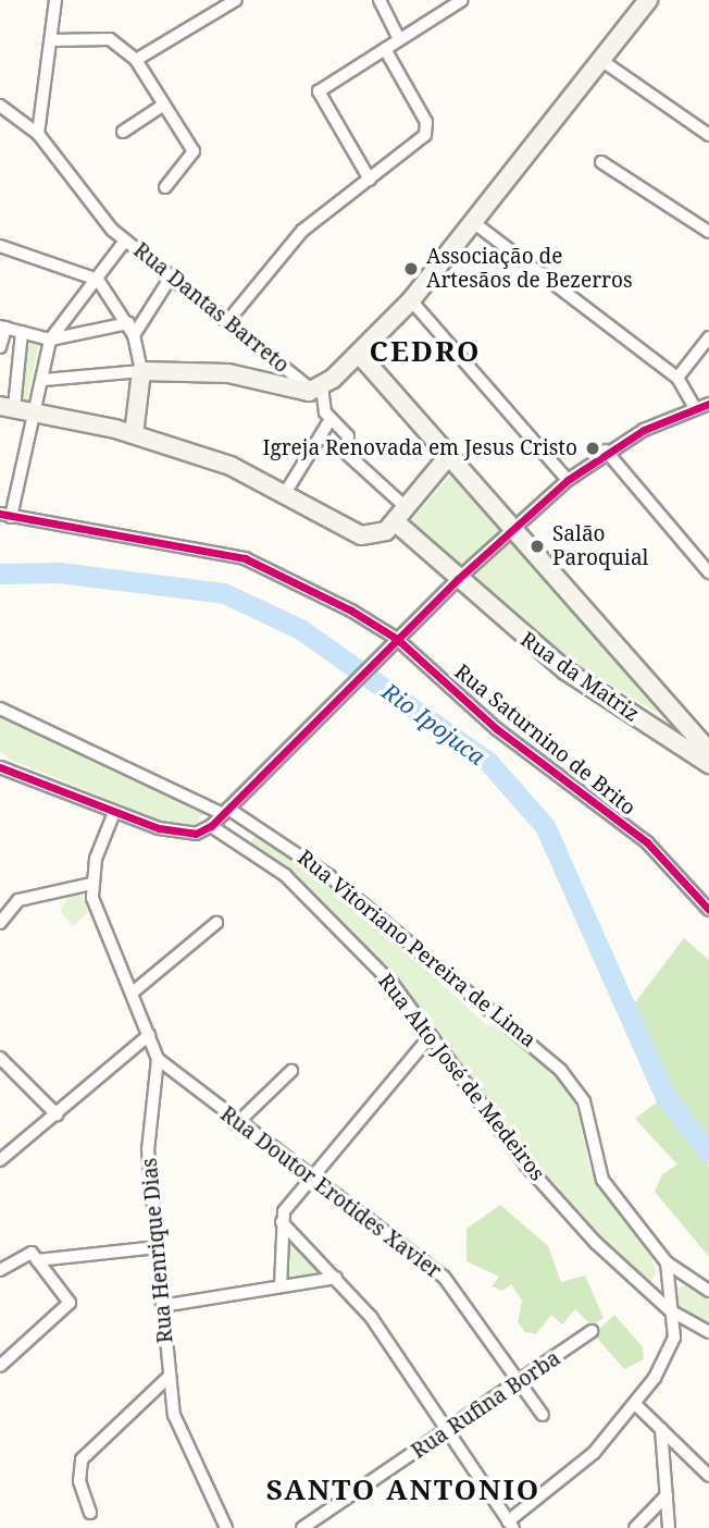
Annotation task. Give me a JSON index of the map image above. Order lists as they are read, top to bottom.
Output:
{
  "streets": {
    "main road": ["Rua Dantas Barreto", "Rua da Matriz"],
    "street": [
      "Rua Saturnino de Brito",
      "Rua Vitoriano Pereira de Lima",
      "Rua Alto José de Medeiros",
      "Rua Doutor Erotides Xavier",
      "Rua Henrique Dias",
      "Rua Rufina Borba"
    ]
  },
  "crossings": [
    ["Rua Dantas Barreto", "Rua Saturnino de Brito"],
    ["Rua Doutor Erotides Xavier", "Rua Henrique Dias"],
    ["Rua Doutor Erotides Xavier", "Rua Rufina Borba"]
  ],
  "districts": ["CEDRO", "SANTO ANTONIO"],
  "water": ["Rio Ipojuca"],
  "places": ["Associação de Artesãos de Bezerros", "Igreja Renovada em Jesus Cristo", "Salão Paroquial"]
}
